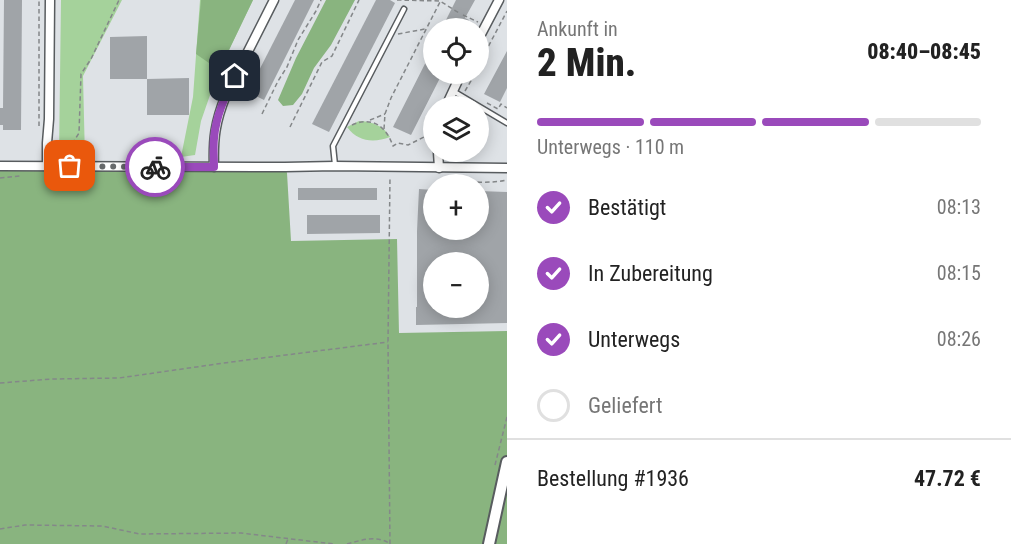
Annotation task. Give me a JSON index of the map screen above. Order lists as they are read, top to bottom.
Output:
{
  "page": {
    "heading": ["2 Min.", "Ankunft in", "08:40–08:45"],
    "panel": ["Bestellung #1936", "47.72 €"],
    "map_buttons": ["+", "−"],
    "bar": "Unterwegs · 110 m",
    "list": [
      ["Bestätigt", "08:13"],
      ["In Zubereitung", "08:15"],
      ["Unterwegs", "08:26"],
      "Geliefert"
    ]
  }
}
